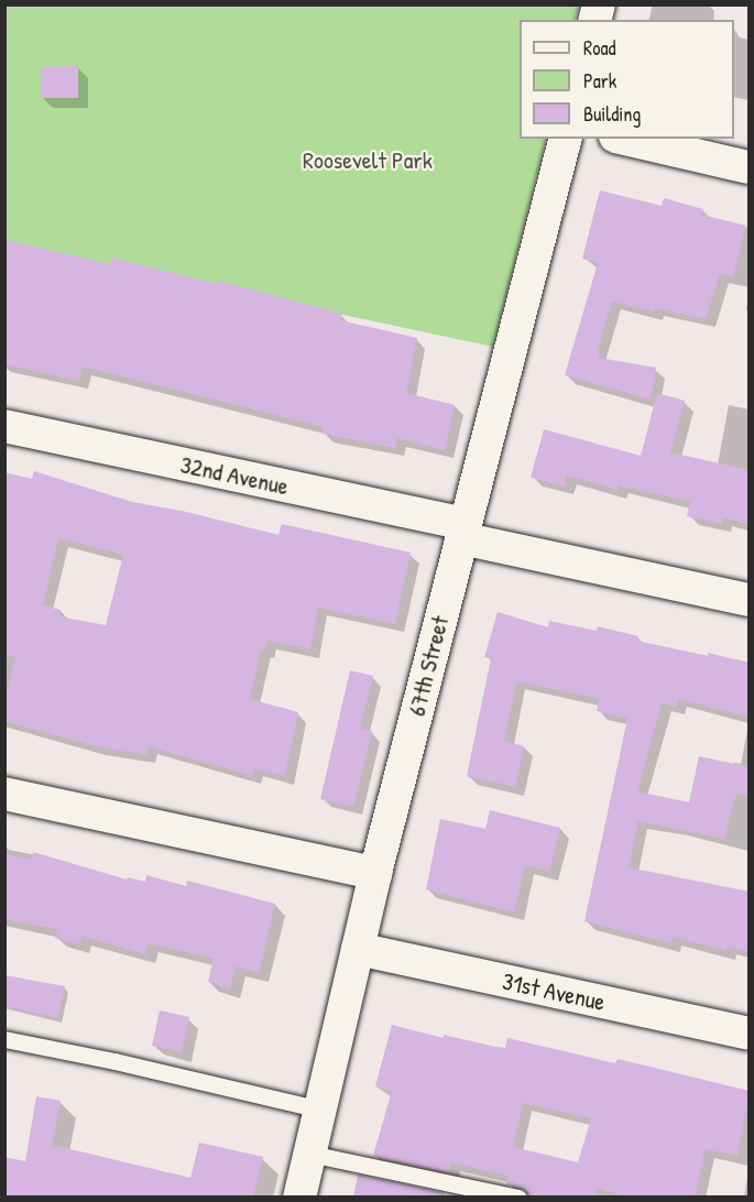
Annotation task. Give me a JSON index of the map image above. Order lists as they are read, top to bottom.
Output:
{
  "streets": {
    "street": ["32nd Avenue", "67th Street", "31st Avenue"]
  },
  "crossings": [
    ["32nd Avenue", "67th Street"],
    ["67th Street", "31st Avenue"]
  ],
  "parks": ["Roosevelt Park"],
  "legend": ["Road", "Park", "Building"]
}
